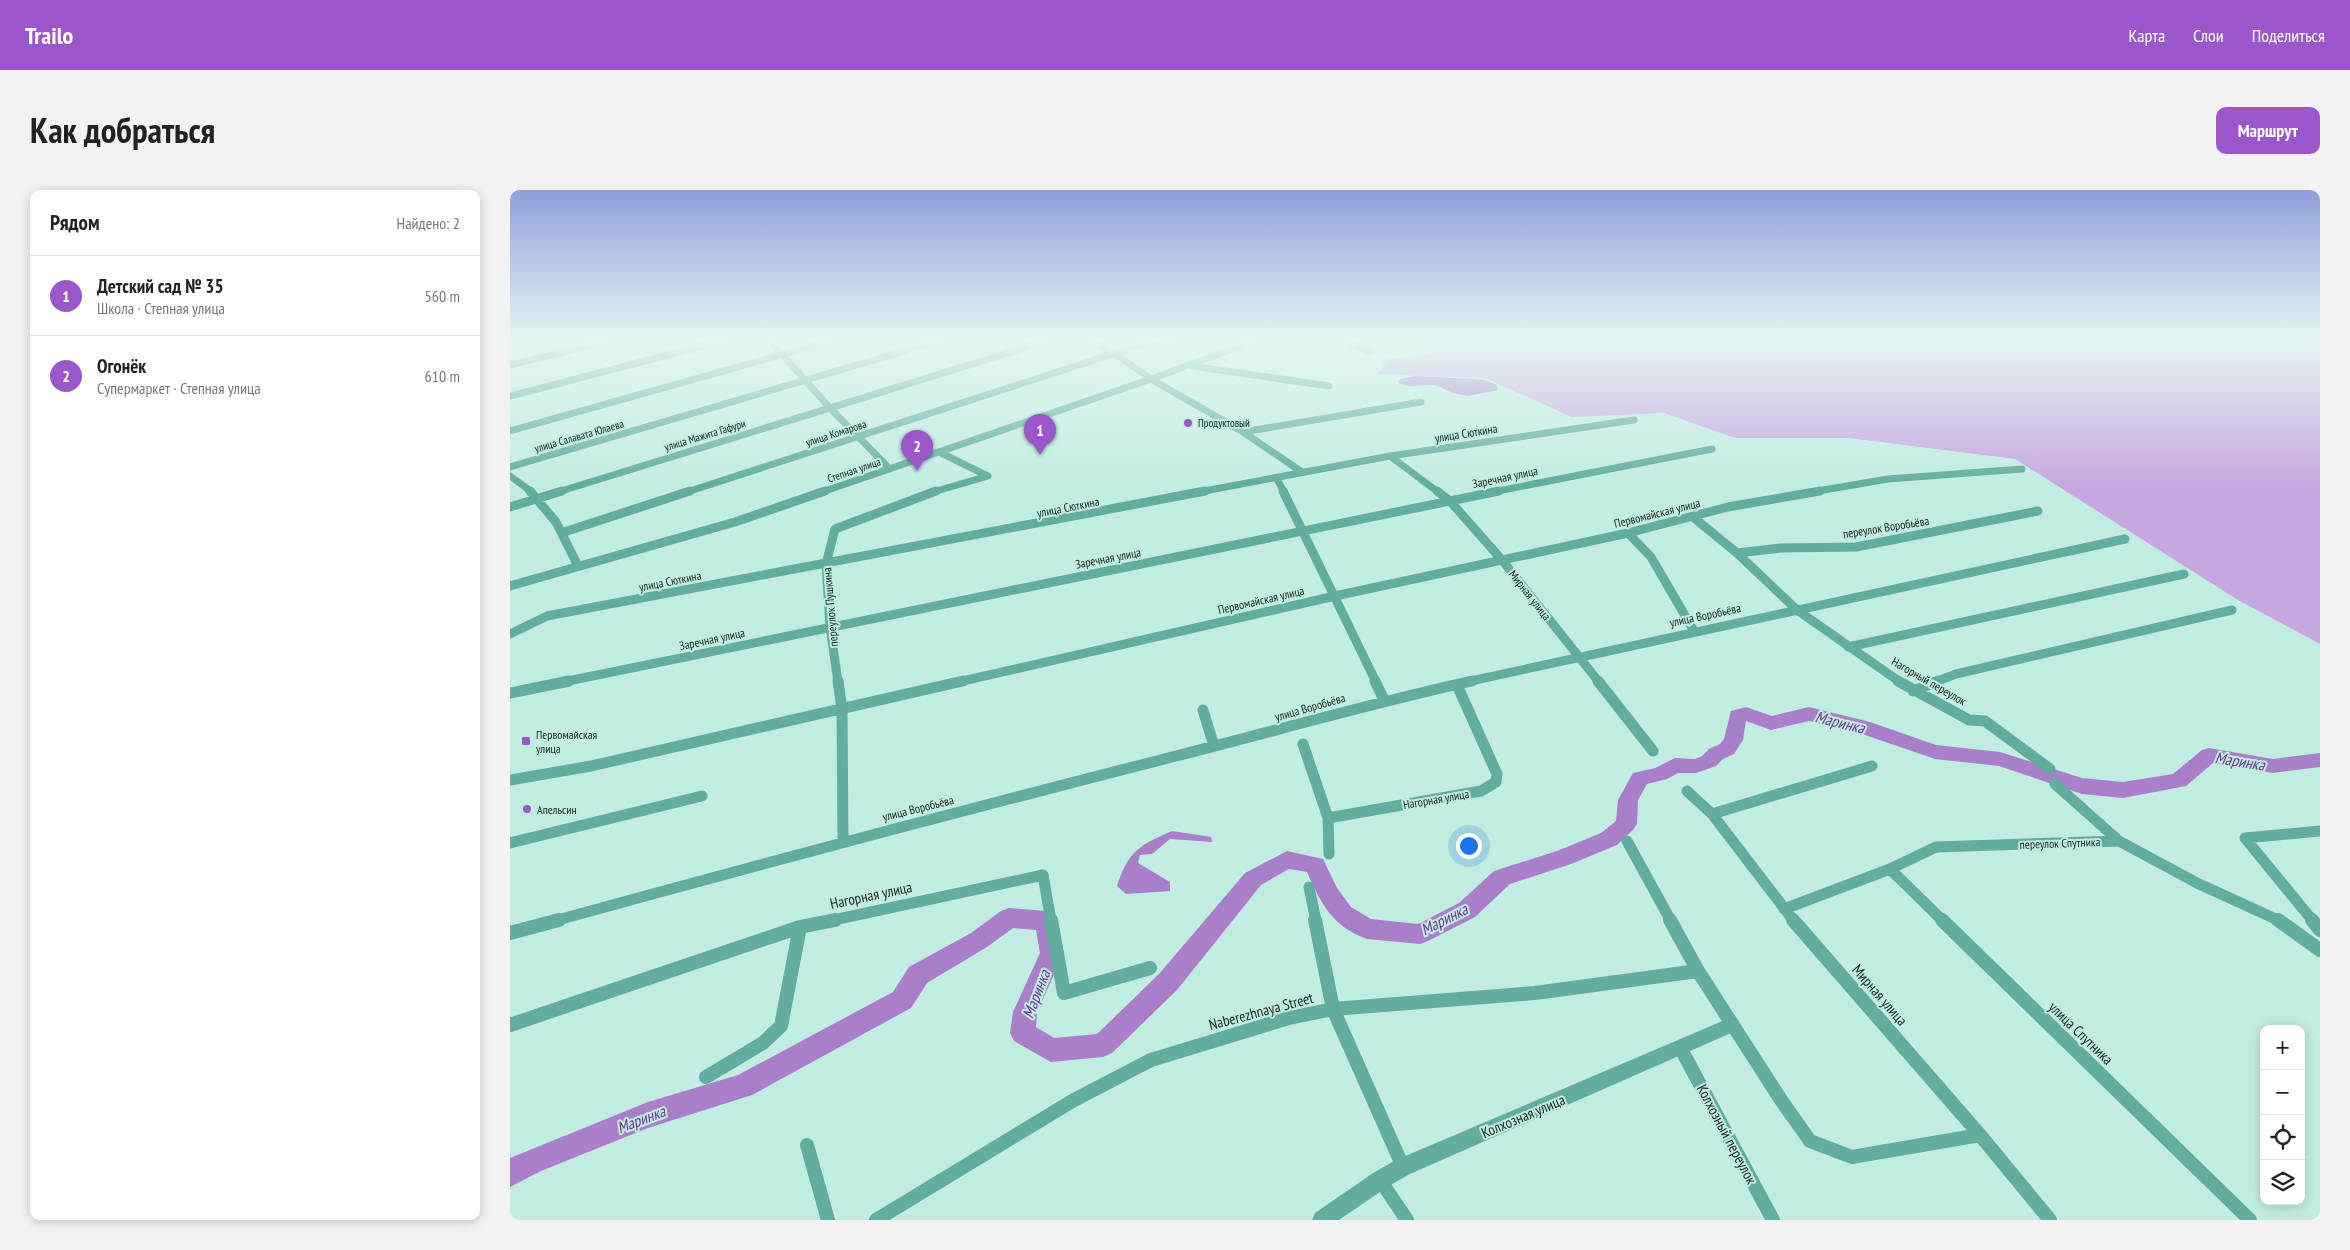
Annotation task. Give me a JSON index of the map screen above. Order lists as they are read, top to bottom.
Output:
{
  "streets": {
    "street": [
      "улица Комарова",
      "улица Сюткина",
      "улица Мажита Гафури",
      "улица Салавата Юлаева",
      "Степная улица",
      "Заречная улица",
      "Первомайская улица",
      "переулок Воробьёва",
      "Мирная улица",
      "переулок Пушкина",
      "улица Воробьёва",
      "Нагорный переулок",
      "Нагорная улица",
      "переулок Спутника",
      "Naberezhnaya Street",
      "улица Спутника",
      "Колхозная улица",
      "Колхозный переулок"
    ]
  },
  "crossings": [
    ["улица Сюткина", "Мирная улица"],
    ["улица Сюткина", "переулок Пушкина"],
    ["Степная улица", "переулок Пушкина"],
    ["Заречная улица", "Мирная улица"],
    ["Заречная улица", "переулок Пушкина"],
    ["Первомайская улица", "Мирная улица"],
    ["Первомайская улица", "переулок Пушкина"],
    ["Первомайская улица", "Нагорный переулок"],
    ["переулок Воробьёва", "Нагорный переулок"],
    ["Мирная улица", "улица Воробьёва"],
    ["Мирная улица", "переулок Спутника"],
    ["переулок Пушкина", "улица Воробьёва"],
    ["улица Воробьёва", "Нагорный переулок"],
    ["улица Воробьёва", "Нагорная улица"],
    ["переулок Спутника", "улица Спутника"],
    ["Колхозная улица", "Колхозный переулок"]
  ],
  "water": ["Маринка"],
  "places": {
    "other": ["Продуктовый", "Апельсин"],
    "transit": ["Первомайская улица"]
  },
  "page": {
    "header": "Trailo",
    "nav": ["Карта", "Слои", "Поделиться"],
    "title": "Как добраться",
    "buttons": "Маршрут",
    "heading": ["Рядом", "Найдено: 2"],
    "list": [
      {
        "mark": "1",
        "name": "Детский сад № 35",
        "note": "Школа · Степная улица",
        "value": "560 m"
      },
      {
        "mark": "2",
        "name": "Огонёк",
        "note": "Супермаркет · Степная улица",
        "value": "610 m"
      }
    ],
    "pins": ["1", "2"],
    "map_buttons": ["+", "−"]
  }
}
